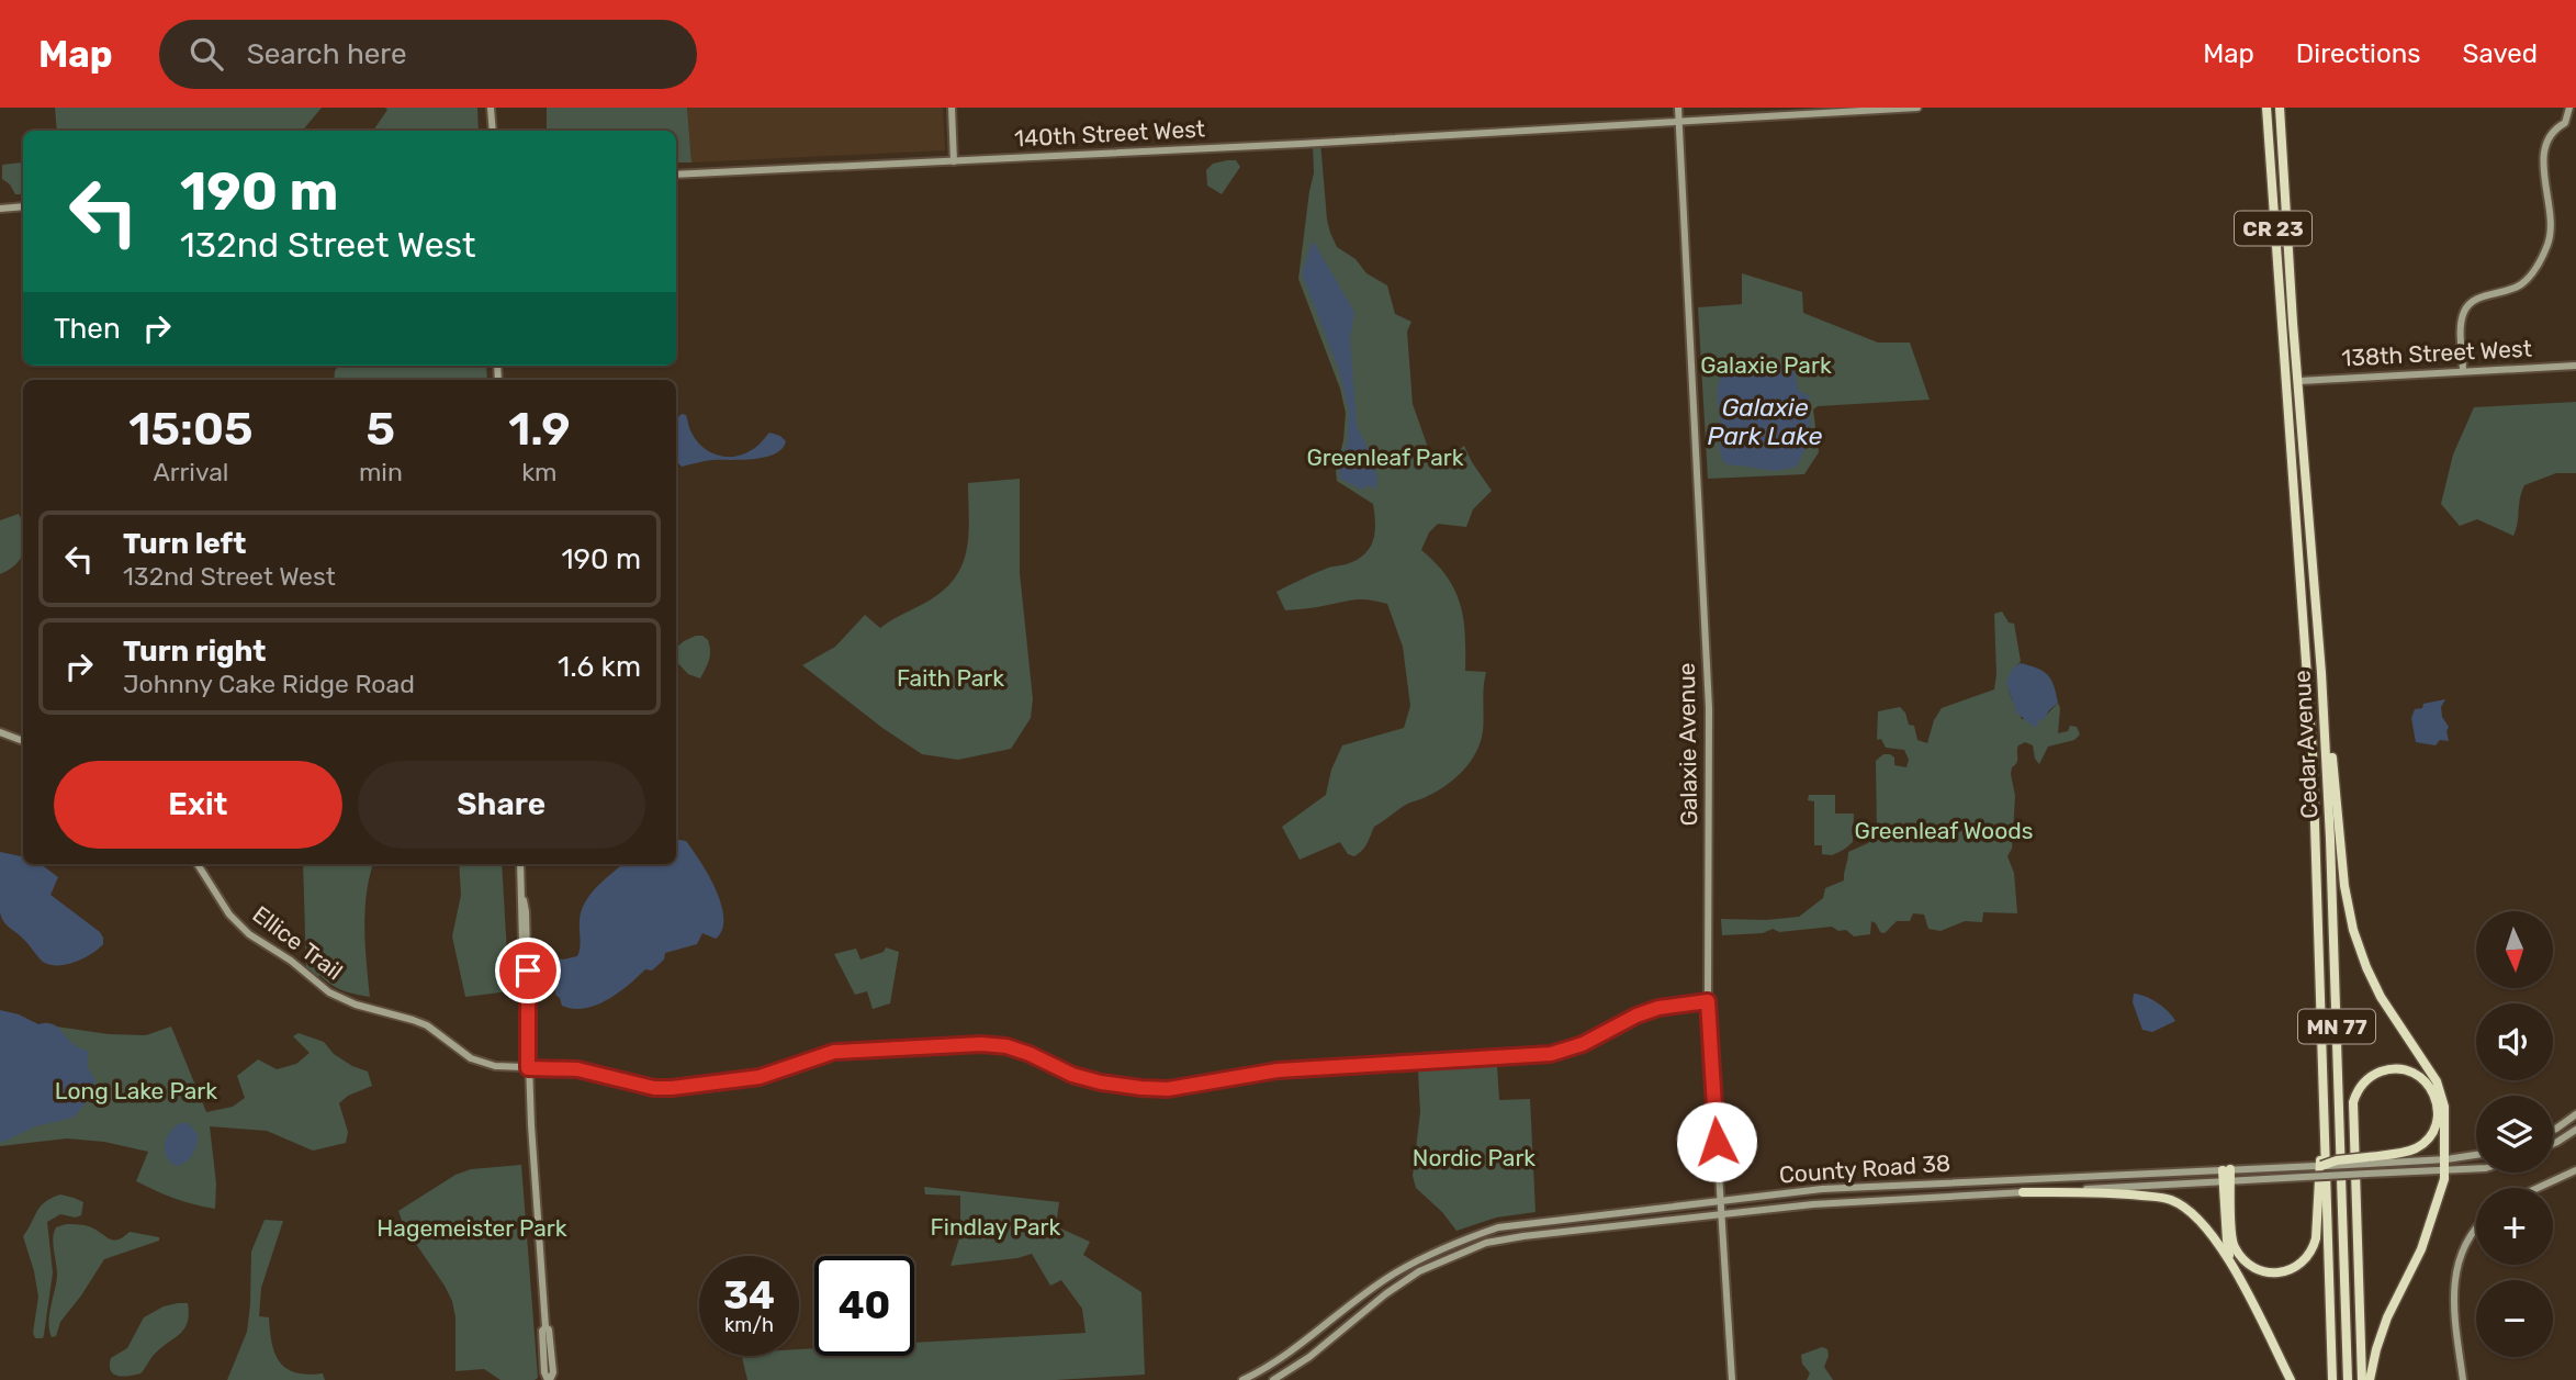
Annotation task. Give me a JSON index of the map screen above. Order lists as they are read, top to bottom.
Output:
{
  "streets": {
    "highway": ["CR 23", "Cedar Avenue", "MN 77"],
    "street": [
      "140th Street West",
      "138th Street West",
      "Galaxie Avenue",
      "Ellice Trail",
      "County Road 38"
    ]
  },
  "crossings": [
    ["140th Street West", "Galaxie Avenue"],
    ["138th Street West", "Cedar Avenue"],
    ["Galaxie Avenue", "Ellice Trail"],
    ["Galaxie Avenue", "County Road 38"]
  ],
  "water": ["Galaxie Park Lake"],
  "parks": [
    "Galaxie Park",
    "Greenleaf Park",
    "Faith Park",
    "Greenleaf Woods",
    "Long Lake Park",
    "Nordic Park",
    "Findlay Park",
    "Hagemeister Park"
  ],
  "north": "bottom",
  "page": {
    "header": "Map",
    "search": "Search here",
    "nav": ["Map", "Directions", "Saved"],
    "turn": ["190 m", "132nd Street West"],
    "then": "Then",
    "eta": [
      "15:05",
      "Arrival",
      "5",
      "min",
      "1.9",
      "km"
    ],
    "list": [
      {
        "name": "Turn left",
        "note": "132nd Street West",
        "value": "190 m"
      },
      {
        "name": "Turn right",
        "note": "Johnny Cake Ridge Road",
        "value": "1.6 km"
      }
    ],
    "buttons": ["Exit", "Share"],
    "map_buttons": ["+", "−"],
    "speed": "34 km/h",
    "limit": "40"
  }
}
